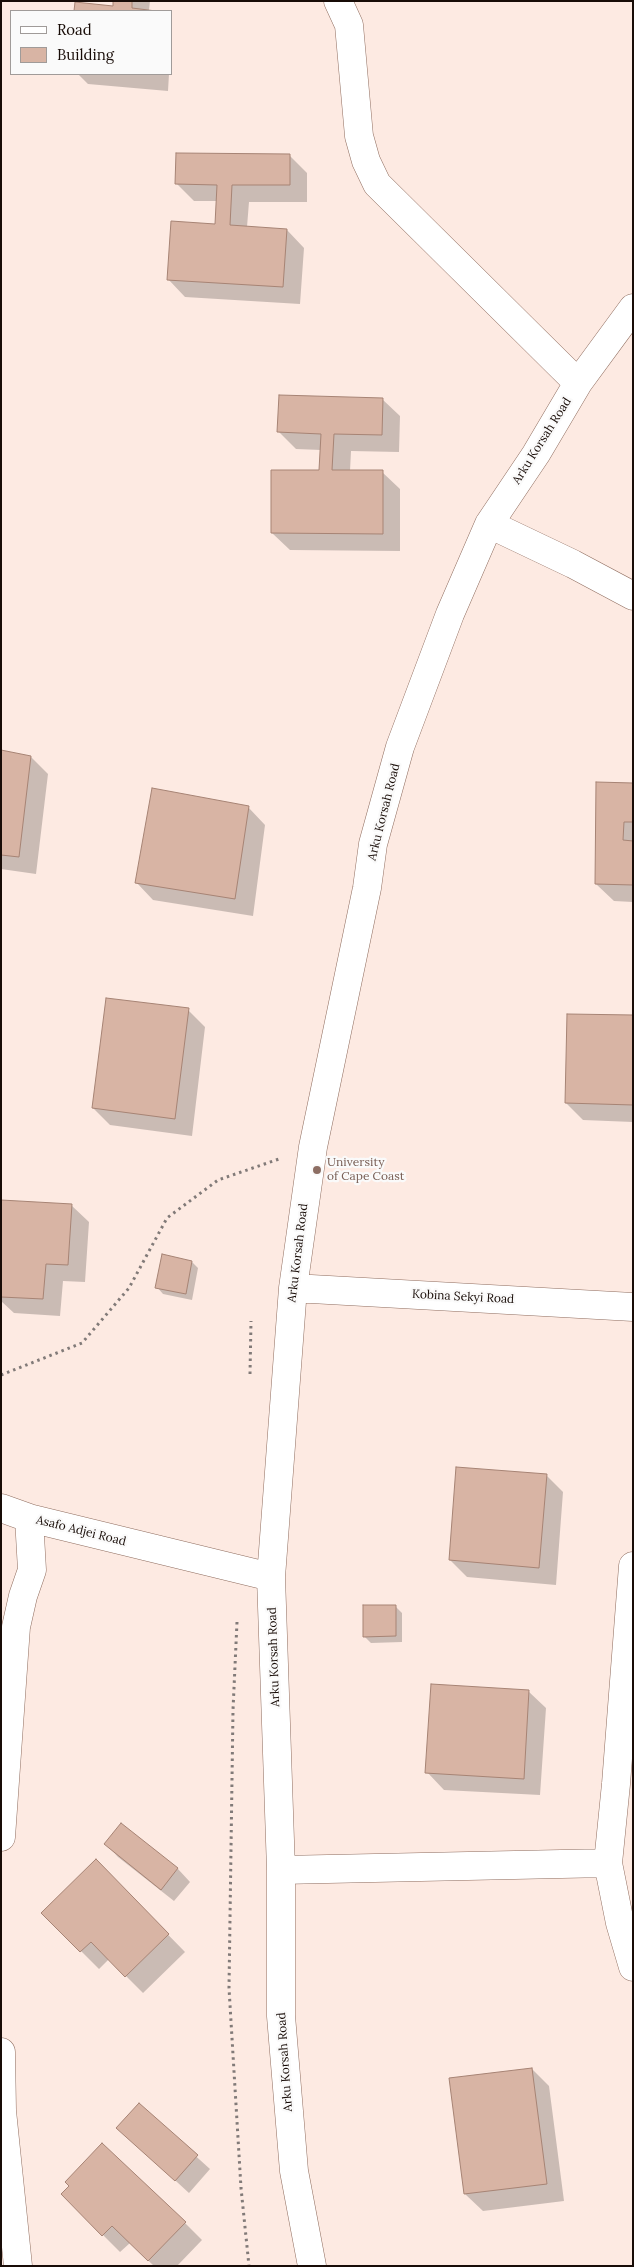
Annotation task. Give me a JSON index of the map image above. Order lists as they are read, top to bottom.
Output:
{
  "streets": {
    "street": ["Arku Korsah Road", "Kobina Sekyi Road", "Asafo Adjei Road"]
  },
  "crossings": [
    ["Arku Korsah Road", "Kobina Sekyi Road"],
    ["Arku Korsah Road", "Asafo Adjei Road"]
  ],
  "places": ["University of Cape Coast"],
  "legend": ["Road", "Building"]
}
